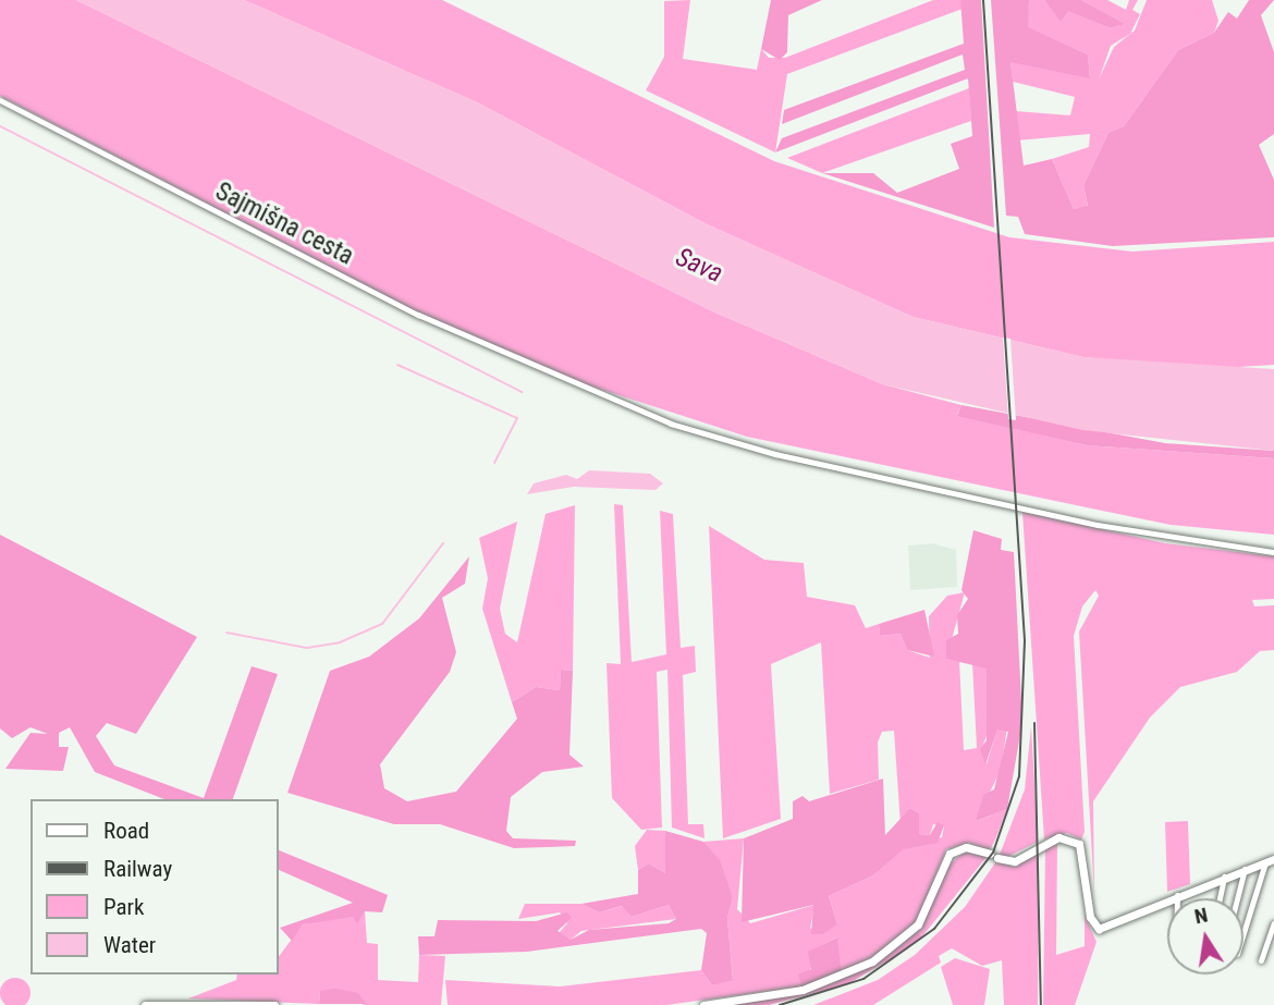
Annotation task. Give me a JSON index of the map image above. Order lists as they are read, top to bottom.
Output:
{
  "streets": {
    "street": ["Sajmišna cesta"]
  },
  "water": ["Sava"],
  "legend": [
    "Road",
    "Railway",
    "Park",
    "Water"
  ],
  "north": "top"
}
